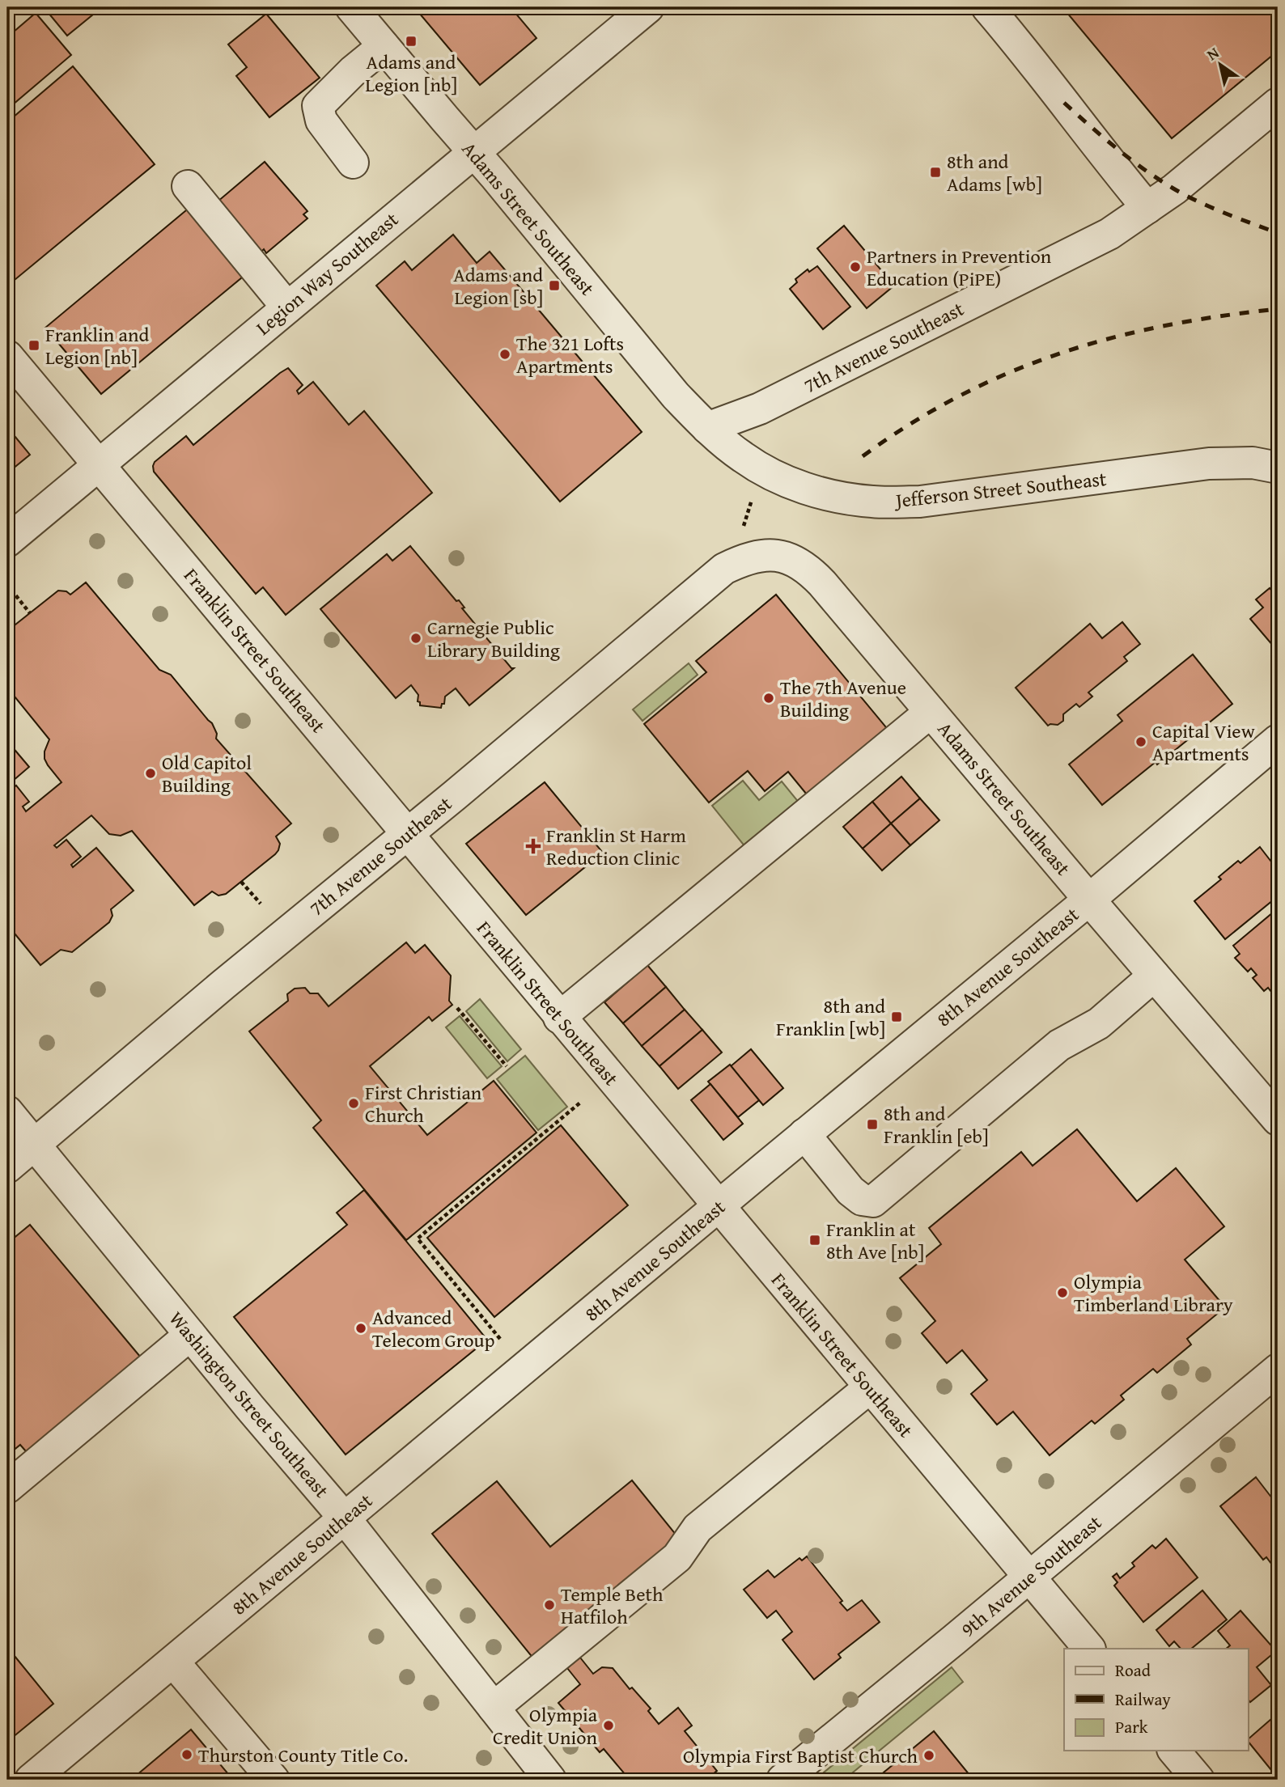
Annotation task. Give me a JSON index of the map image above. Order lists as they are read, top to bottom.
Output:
{
  "streets": {
    "street": [
      "Adams Street Southeast",
      "Legion Way Southeast",
      "7th Avenue Southeast",
      "Jefferson Street Southeast",
      "Franklin Street Southeast",
      "8th Avenue Southeast",
      "Washington Street Southeast",
      "9th Avenue Southeast"
    ]
  },
  "crossings": [
    ["Adams Street Southeast", "Legion Way Southeast"],
    ["Adams Street Southeast", "7th Avenue Southeast"],
    ["Adams Street Southeast", "Jefferson Street Southeast"],
    ["Adams Street Southeast", "8th Avenue Southeast"],
    ["Legion Way Southeast", "Franklin Street Southeast"],
    ["7th Avenue Southeast", "Jefferson Street Southeast"],
    ["7th Avenue Southeast", "Franklin Street Southeast"],
    ["7th Avenue Southeast", "Washington Street Southeast"],
    ["Franklin Street Southeast", "8th Avenue Southeast"],
    ["Franklin Street Southeast", "9th Avenue Southeast"],
    ["8th Avenue Southeast", "Washington Street Southeast"]
  ],
  "places": {
    "transit": [
      "Adams and Legion [nb]",
      "8th and Adams [wb]",
      "Adams and Legion [sb]",
      "Franklin and Legion [nb]",
      "8th and Franklin [wb]",
      "8th and Franklin [eb]",
      "Franklin at 8th Ave [nb]"
    ],
    "other": [
      "Partners in Prevention Education (PiPE)",
      "The 321 Lofts Apartments",
      "Carnegie Public Library Building",
      "The 7th Avenue Building",
      "Capital View Apartments",
      "Old Capitol Building",
      "First Christian Church",
      "Olympia Timberland Library",
      "Advanced Telecom Group",
      "Temple Beth Hatfiloh",
      "Olympia Credit Union",
      "Thurston County Title Co.",
      "Olympia First Baptist Church"
    ],
    "health": ["Franklin St Harm Reduction Clinic"]
  },
  "legend": ["Road", "Railway", "Park"],
  "north": "top left"
}
